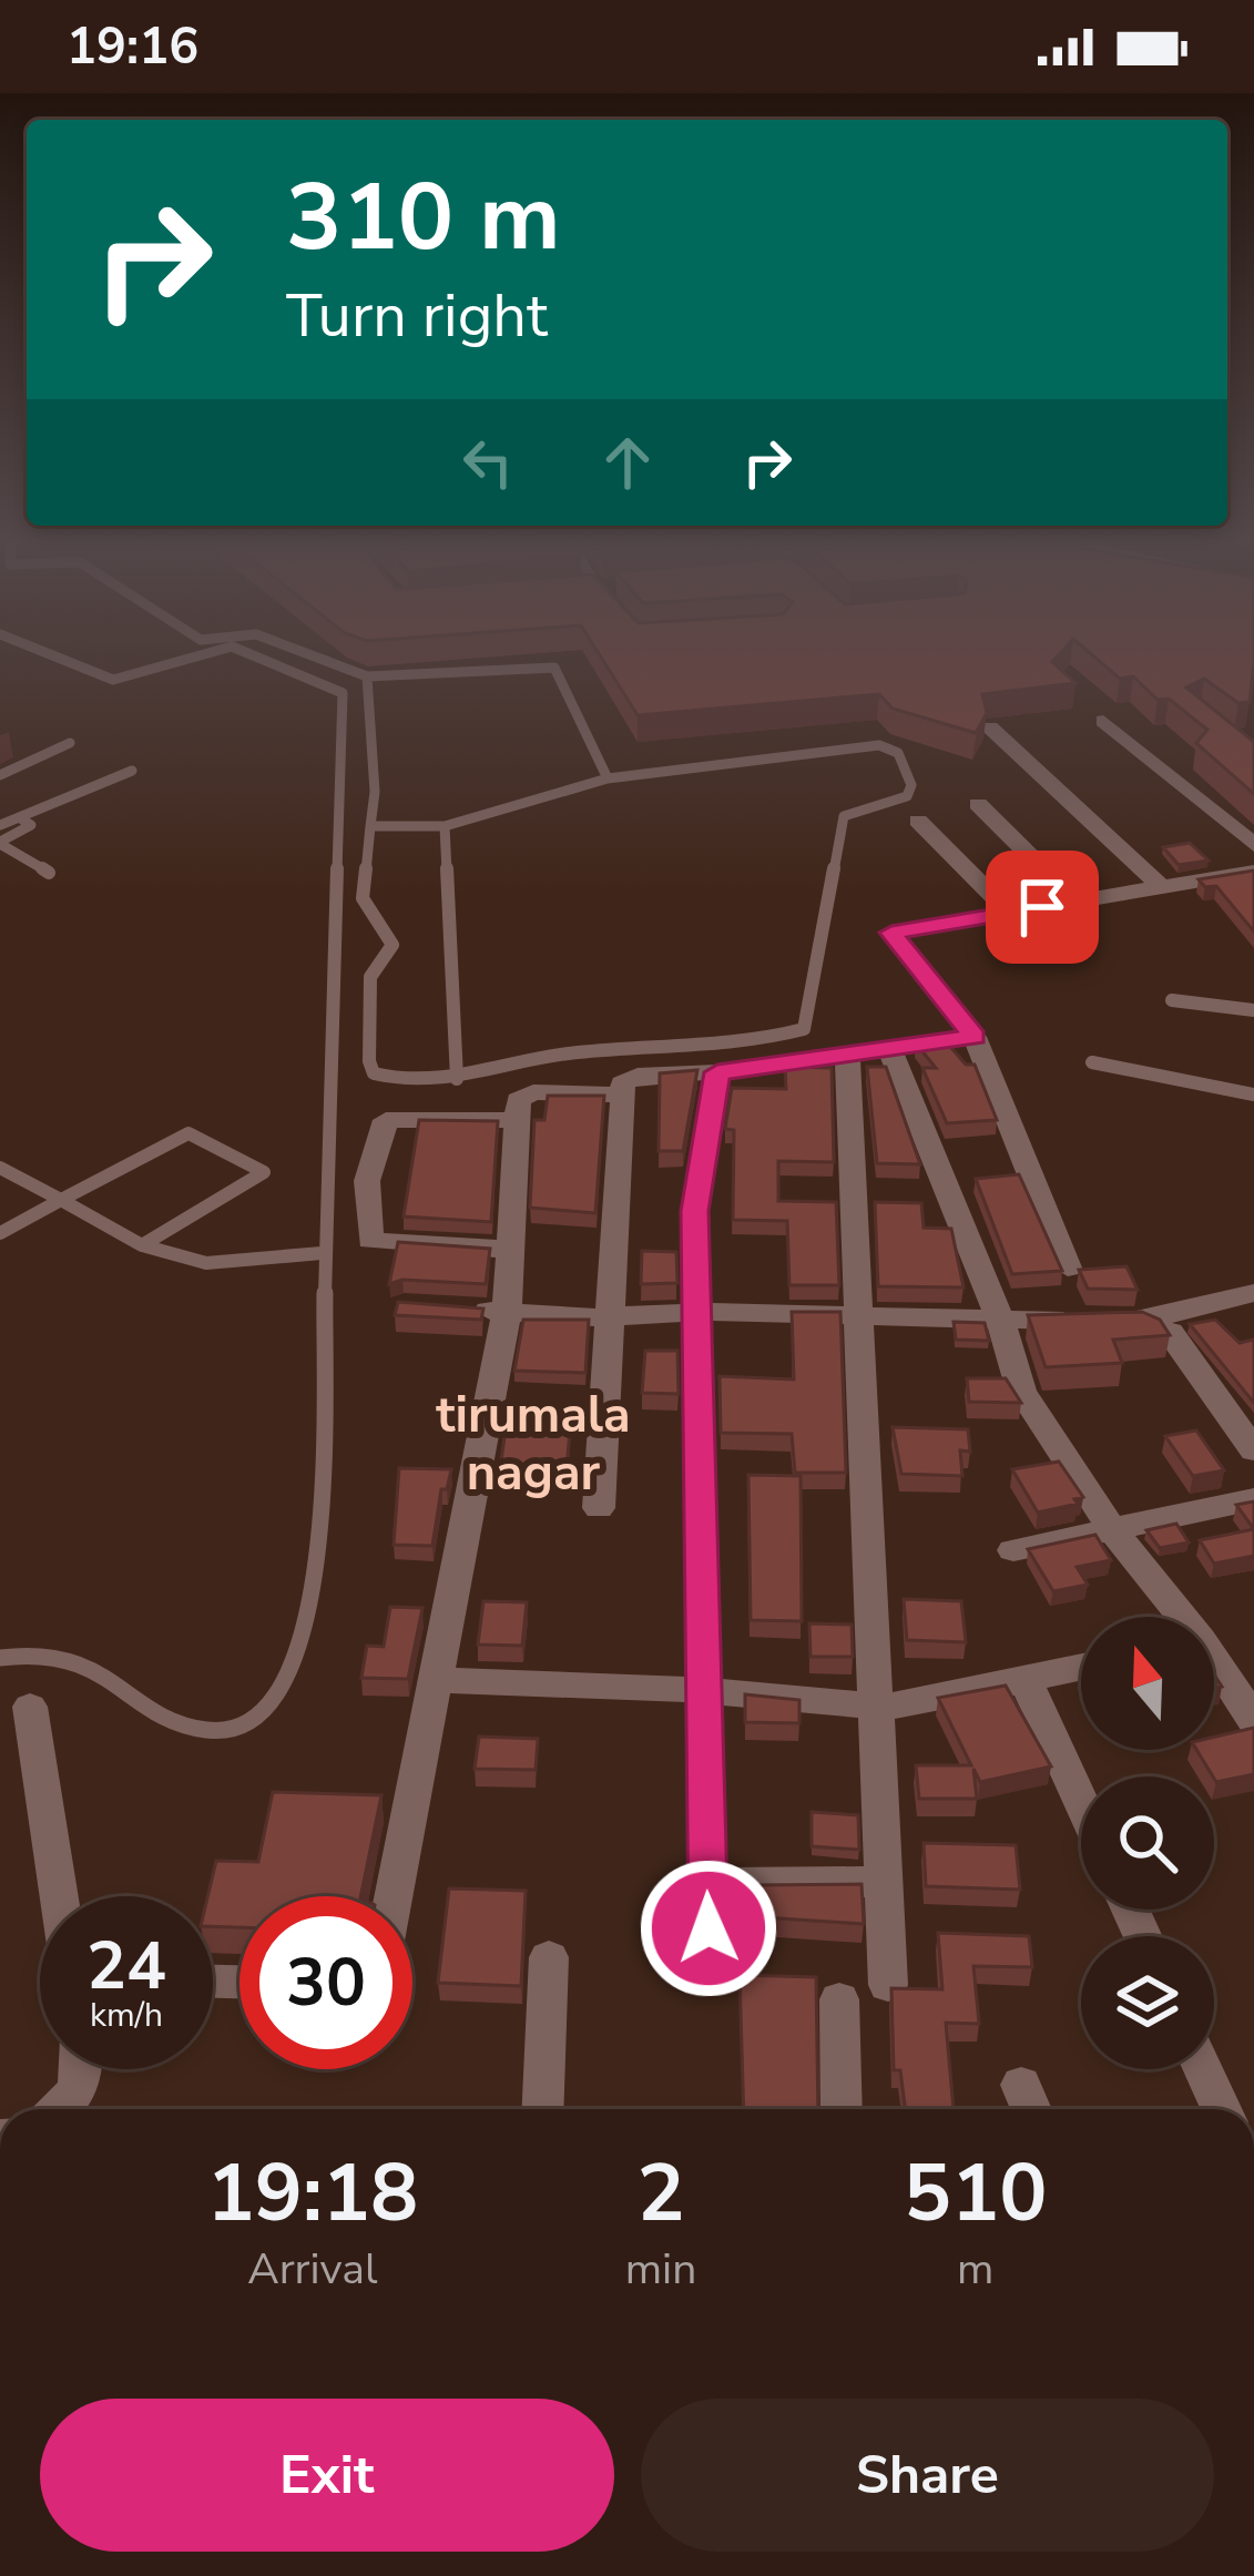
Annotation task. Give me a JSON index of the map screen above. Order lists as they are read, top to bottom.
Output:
{
  "districts": ["tirumala nagar"],
  "north": "top",
  "page": {
    "status": "19:16",
    "turn": ["310 m", "Turn right"],
    "speed": "24 km/h",
    "limit": "30",
    "eta": [
      "19:18",
      "Arrival",
      "2",
      "min",
      "510",
      "m"
    ],
    "buttons": ["Exit", "Share"]
  }
}
